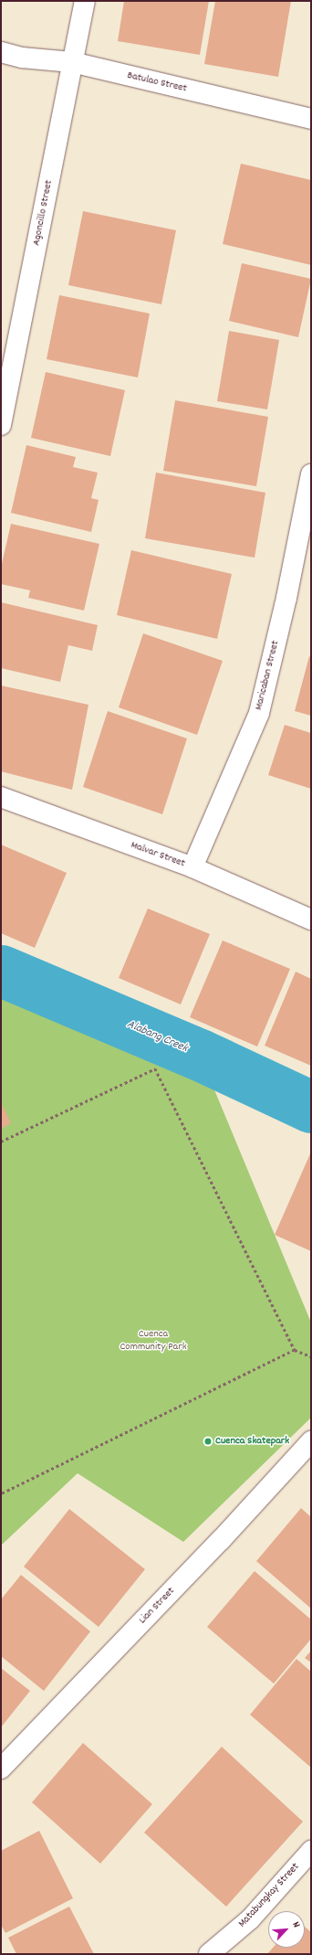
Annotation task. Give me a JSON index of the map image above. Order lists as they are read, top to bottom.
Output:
{
  "streets": {
    "street": [
      "Batulao Street",
      "Agoncillo Street",
      "Maricaban Street",
      "Malvar Street",
      "Lian Street",
      "Matabungkay Street"
    ]
  },
  "crossings": [
    ["Batulao Street", "Agoncillo Street"],
    ["Maricaban Street", "Malvar Street"]
  ],
  "water": ["Alabang Creek"],
  "parks": ["Cuenca Community Park"],
  "places": ["Cuenca Skatepark"],
  "north": "top right"
}
